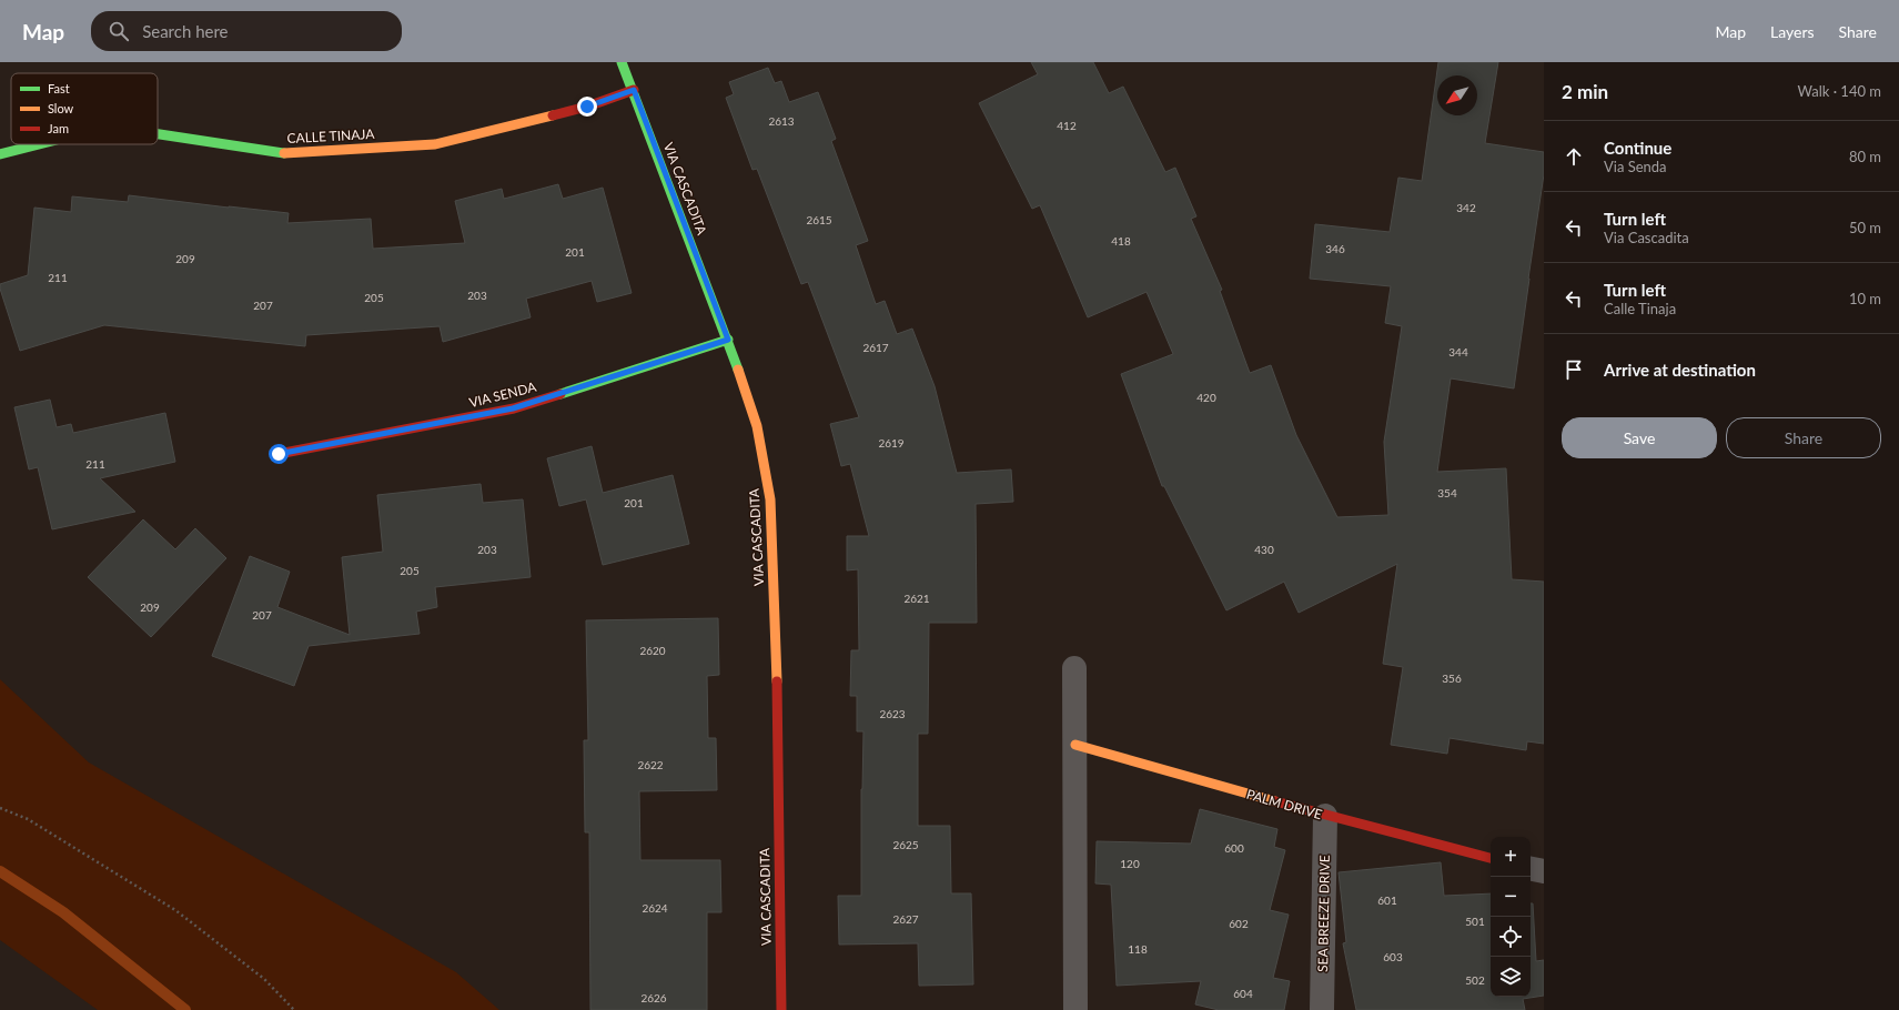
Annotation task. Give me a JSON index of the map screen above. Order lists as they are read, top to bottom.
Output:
{
  "streets": {
    "street": [
      "CALLE TINAJA",
      "VIA CASCADITA",
      "VIA SENDA",
      "PALM DRIVE",
      "SEA BREEZE DRIVE"
    ]
  },
  "crossings": [
    ["CALLE TINAJA", "VIA CASCADITA"],
    ["VIA CASCADITA", "VIA SENDA"],
    ["PALM DRIVE", "SEA BREEZE DRIVE"]
  ],
  "house_numbers": [
    "2613",
    "412",
    "342",
    "2615",
    "418",
    "346",
    "201",
    "209",
    "211",
    "203",
    "205",
    "207",
    "2617",
    "344",
    "420",
    "2619",
    "211",
    "354",
    "201",
    "203",
    "430",
    "205",
    "2621",
    "209",
    "207",
    "2620",
    "356",
    "2623",
    "2622",
    "2625",
    "600",
    "120",
    "601",
    "2624",
    "2627",
    "501",
    "602",
    "118",
    "603",
    "502",
    "604",
    "2626"
  ],
  "legend": ["Fast", "Slow", "Jam"],
  "north": "bottom left",
  "page": {
    "header": "Map",
    "search": "Search here",
    "nav": ["Map", "Layers", "Share"],
    "heading": ["2 min", "Walk · 140 m"],
    "list": [
      ["Continue", "Via Senda", "80 m"],
      ["Turn left", "Via Cascadita", "50 m"],
      ["Turn left", "Calle Tinaja", "10 m"],
      "Arrive at destination"
    ],
    "buttons": ["Save", "Share"],
    "map_buttons": ["+", "−"]
  }
}
